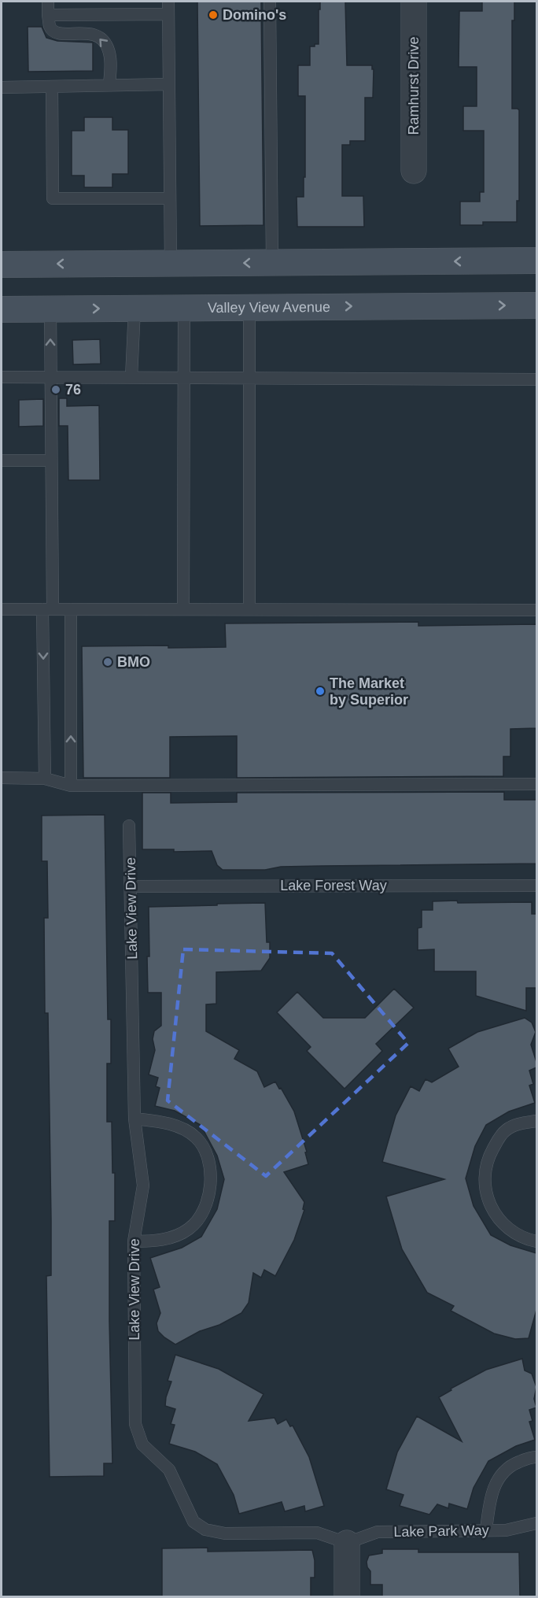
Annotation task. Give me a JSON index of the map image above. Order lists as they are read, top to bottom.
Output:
{
  "streets": {
    "main road": ["Valley View Avenue"],
    "street": ["Ramhurst Drive"],
    "lane": ["Lake Forest Way", "Lake View Drive", "Lake Park Way"]
  },
  "crossings": [
    ["Lake Forest Way", "Lake View Drive"],
    ["Lake View Drive", "Lake Park Way"]
  ],
  "places": [
    "Domino's",
    "76",
    "BMO",
    "The Market by Superior"
  ]
}
